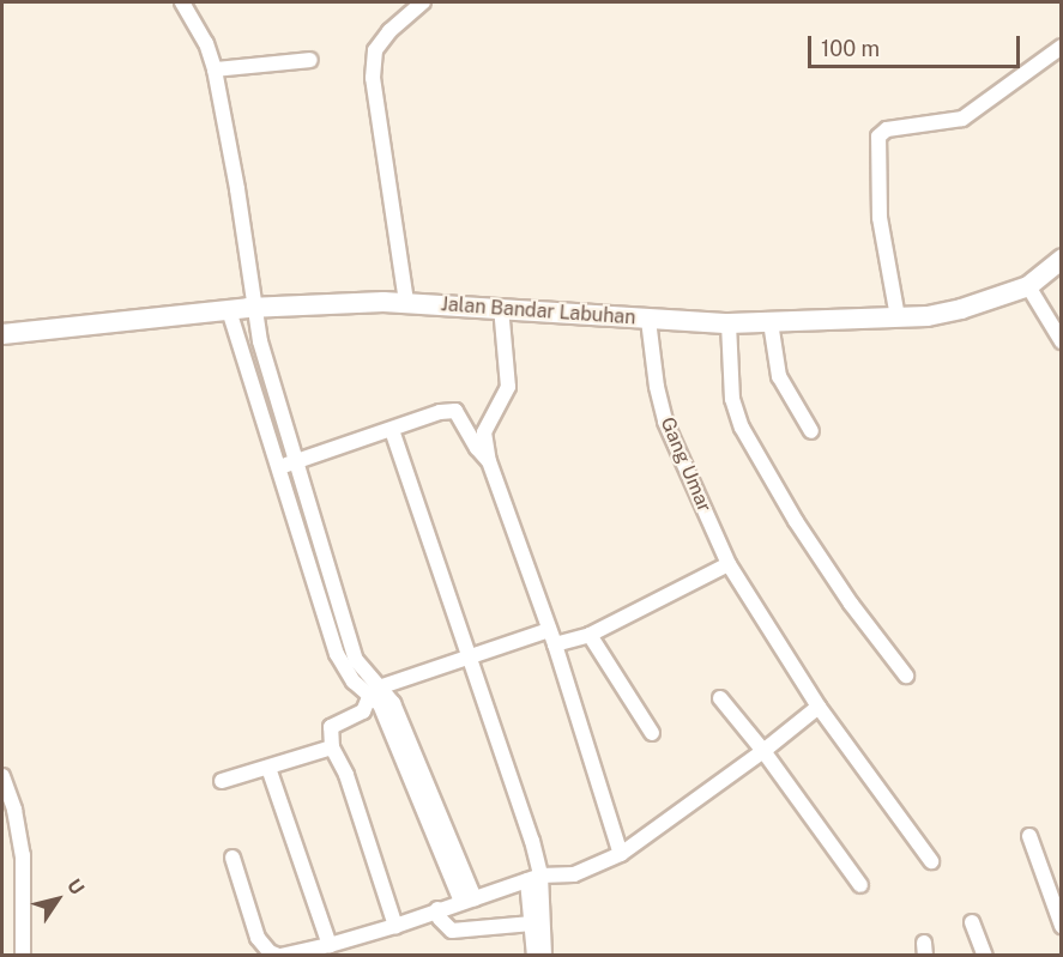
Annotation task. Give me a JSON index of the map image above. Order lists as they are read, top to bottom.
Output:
{
  "streets": {
    "main road": ["Jalan Bandar Labuhan"],
    "street": ["Gang Umar"]
  },
  "crossings": [
    ["Jalan Bandar Labuhan", "Gang Umar"]
  ],
  "scale_bar": "100 m",
  "north": "top right"
}
